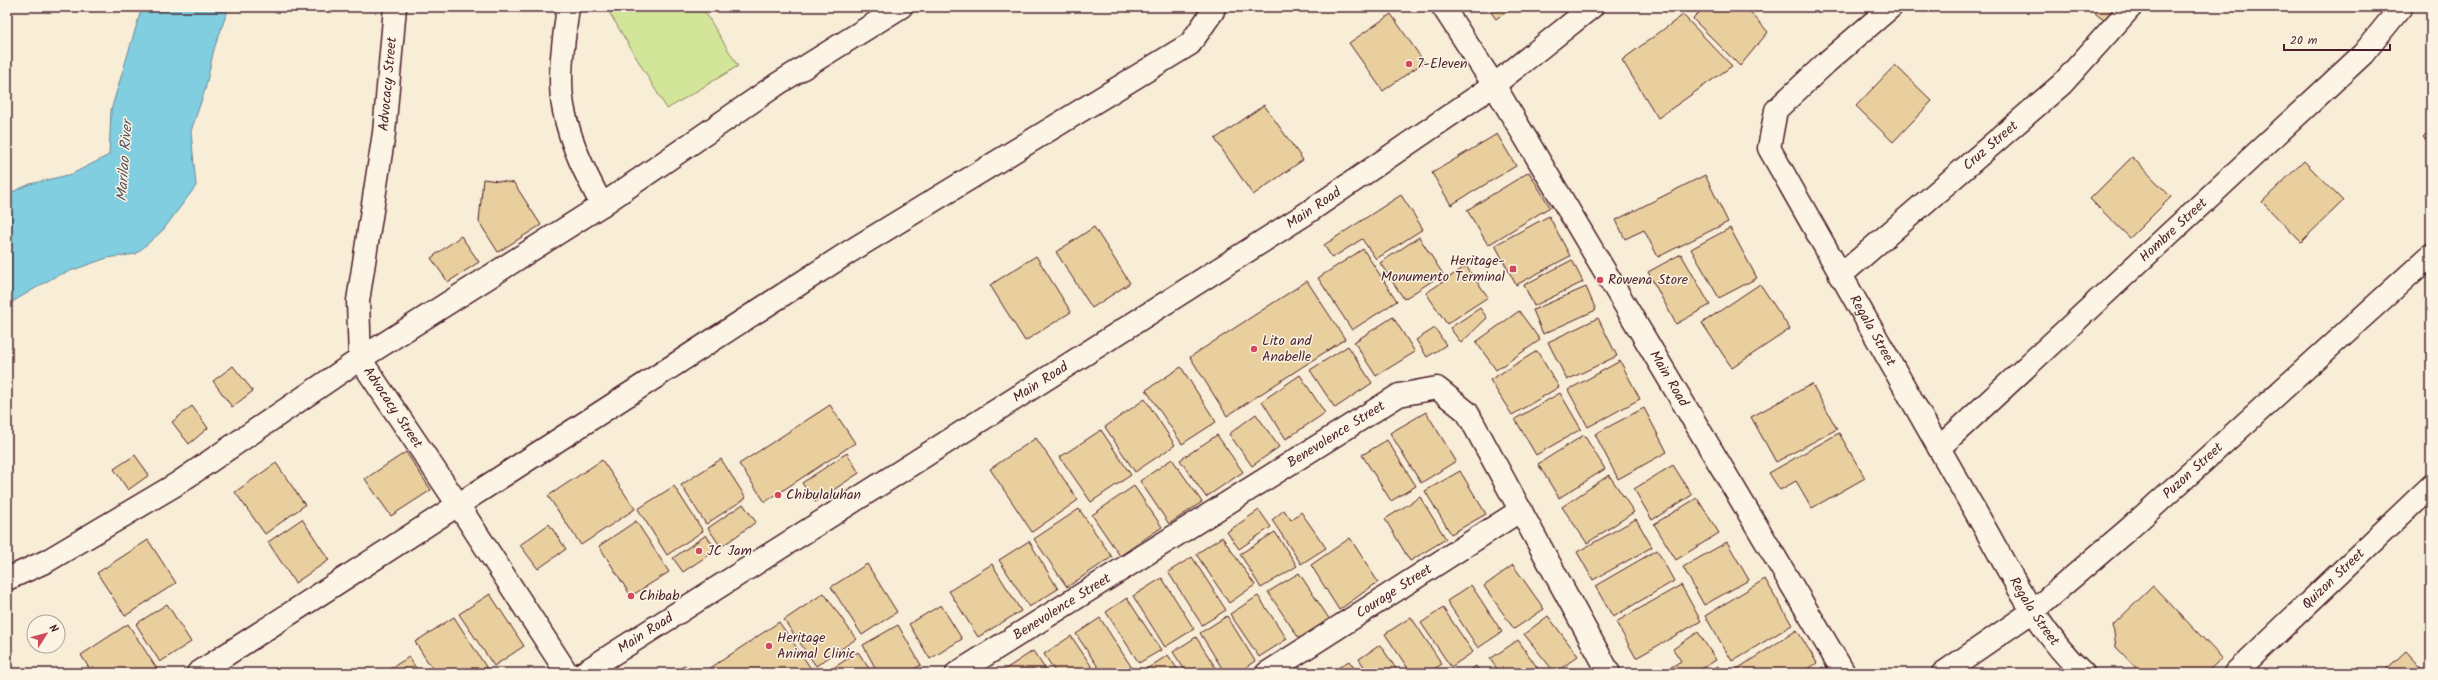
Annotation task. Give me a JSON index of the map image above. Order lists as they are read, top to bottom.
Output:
{
  "streets": {
    "street": [
      "Advocacy Street",
      "Cruz Street",
      "Main Road",
      "Hombre Street",
      "Regala Street",
      "Benevolence Street",
      "Puzon Street",
      "Quizon Street",
      "Courage Street"
    ]
  },
  "crossings": [
    ["Cruz Street", "Regala Street"],
    ["Hombre Street", "Regala Street"],
    ["Regala Street", "Puzon Street"],
    ["Benevolence Street", "Courage Street"]
  ],
  "water": ["Marilao River"],
  "places": {
    "other": [
      "7-Eleven",
      "Rowena Store",
      "Lito and Anabelle",
      "Chibulaluhan",
      "JC Jam",
      "Chibab",
      "Heritage Animal Clinic"
    ],
    "transit": ["Heritage- Monumento Terminal"]
  },
  "scale_bar": "20 m",
  "north": "top right"
}
